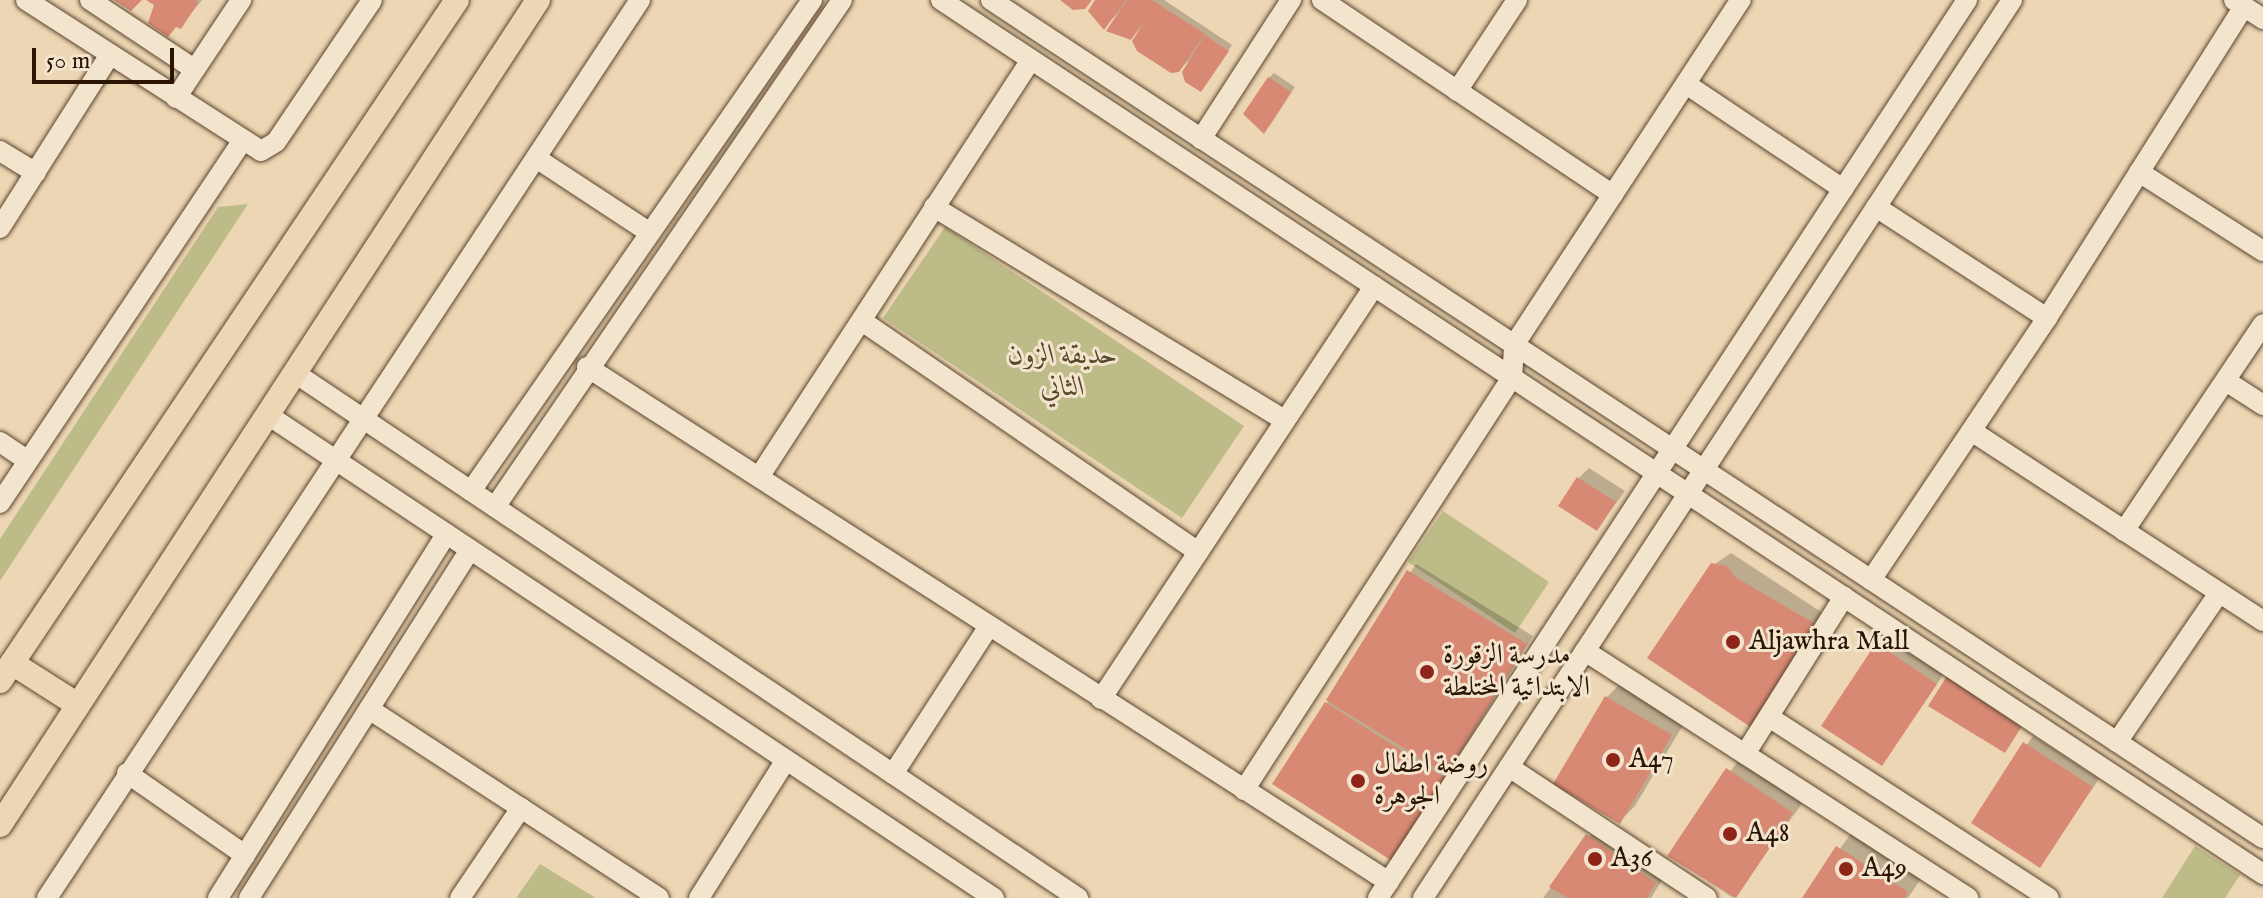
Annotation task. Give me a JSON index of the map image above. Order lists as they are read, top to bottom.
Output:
{
  "parks": ["حديقة الزون الثاني"],
  "places": [
    "Aljawhra Mall",
    "مدرسة الزقورة الابتدائية المختلطة",
    "A47",
    "روضة اطفال الجوهرة",
    "A48",
    "A36",
    "A49"
  ],
  "scale_bar": "50 m"
}
